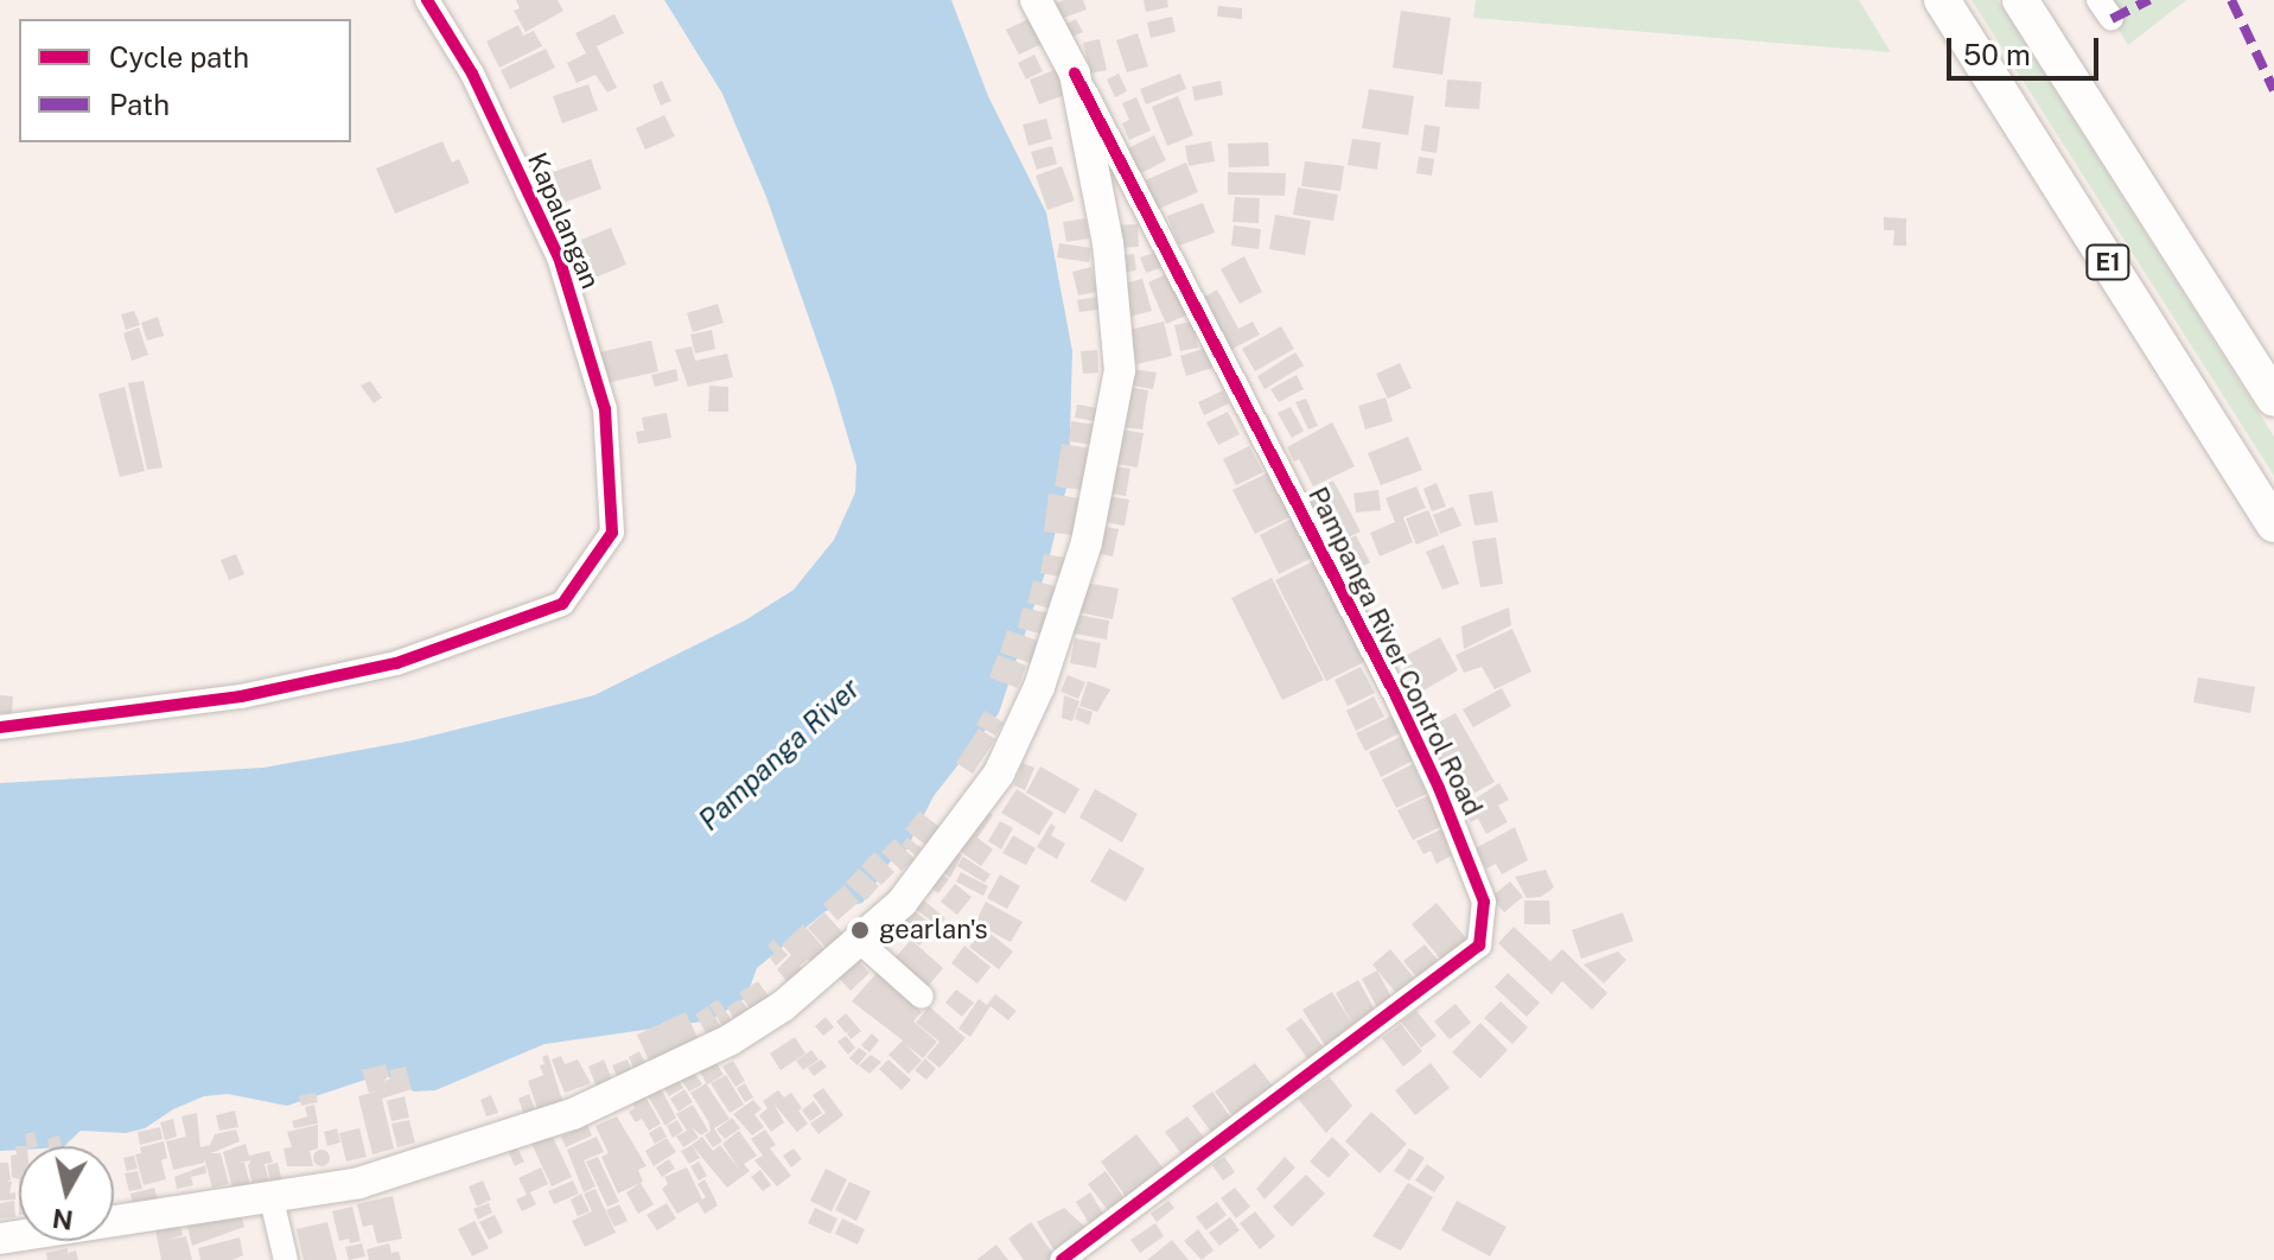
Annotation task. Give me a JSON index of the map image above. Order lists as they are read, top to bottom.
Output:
{
  "streets": {
    "highway": ["E1"],
    "main road": ["Pampanga River Control Road"],
    "street": ["Kapalangan"]
  },
  "water": ["Pampanga River"],
  "places": ["gearlan's"],
  "legend": ["Cycle path", "Path"],
  "scale_bar": "50 m",
  "north": "bottom"
}
